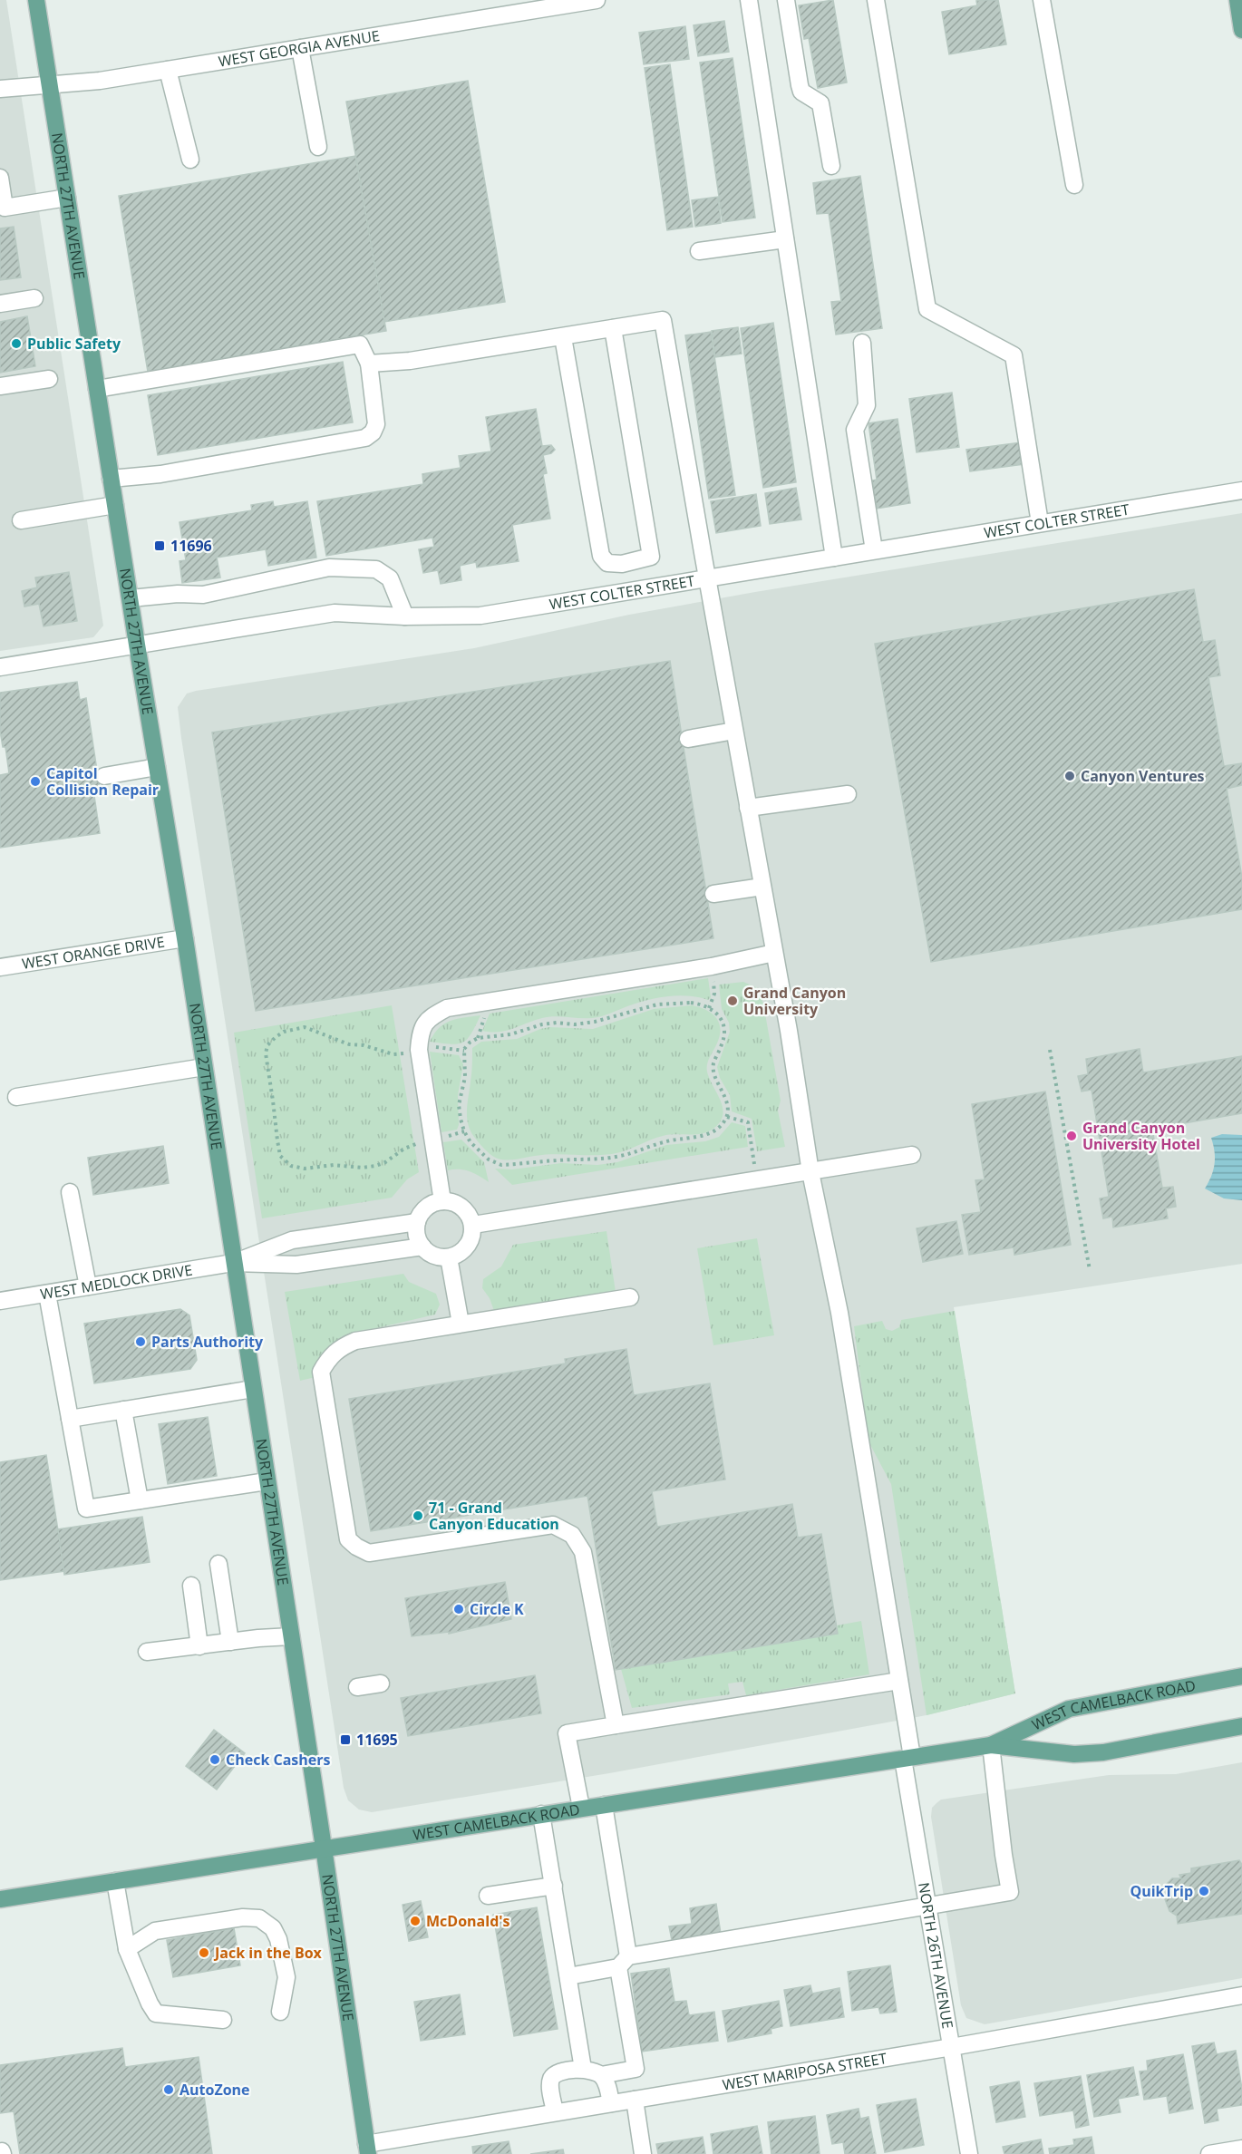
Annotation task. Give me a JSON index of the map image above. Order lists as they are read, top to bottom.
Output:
{
  "streets": {
    "main road": ["NORTH 27TH AVENUE", "WEST CAMELBACK ROAD"],
    "street": [
      "WEST GEORGIA AVENUE",
      "WEST COLTER STREET",
      "WEST ORANGE DRIVE",
      "WEST MEDLOCK DRIVE",
      "NORTH 26TH AVENUE",
      "WEST MARIPOSA STREET"
    ]
  },
  "crossings": [
    ["WEST GEORGIA AVENUE", "NORTH 27TH AVENUE"],
    ["NORTH 27TH AVENUE", "WEST COLTER STREET"],
    ["NORTH 27TH AVENUE", "WEST ORANGE DRIVE"],
    ["NORTH 27TH AVENUE", "WEST MEDLOCK DRIVE"],
    ["NORTH 27TH AVENUE", "WEST CAMELBACK ROAD"],
    ["NORTH 27TH AVENUE", "WEST MARIPOSA STREET"],
    ["WEST COLTER STREET", "NORTH 26TH AVENUE"],
    ["WEST CAMELBACK ROAD", "NORTH 26TH AVENUE"],
    ["NORTH 26TH AVENUE", "WEST MARIPOSA STREET"]
  ],
  "places": {
    "other": [
      "Public Safety",
      "Canyon Ventures",
      "Capitol Collision Repair",
      "Grand Canyon University",
      "Grand Canyon University Hotel",
      "Parts Authority",
      "71 - Grand Canyon Education",
      "Circle K",
      "Check Cashers",
      "QuikTrip",
      "McDonald's",
      "Jack in the Box",
      "AutoZone"
    ],
    "transit": ["11696", "11695"]
  }
}
